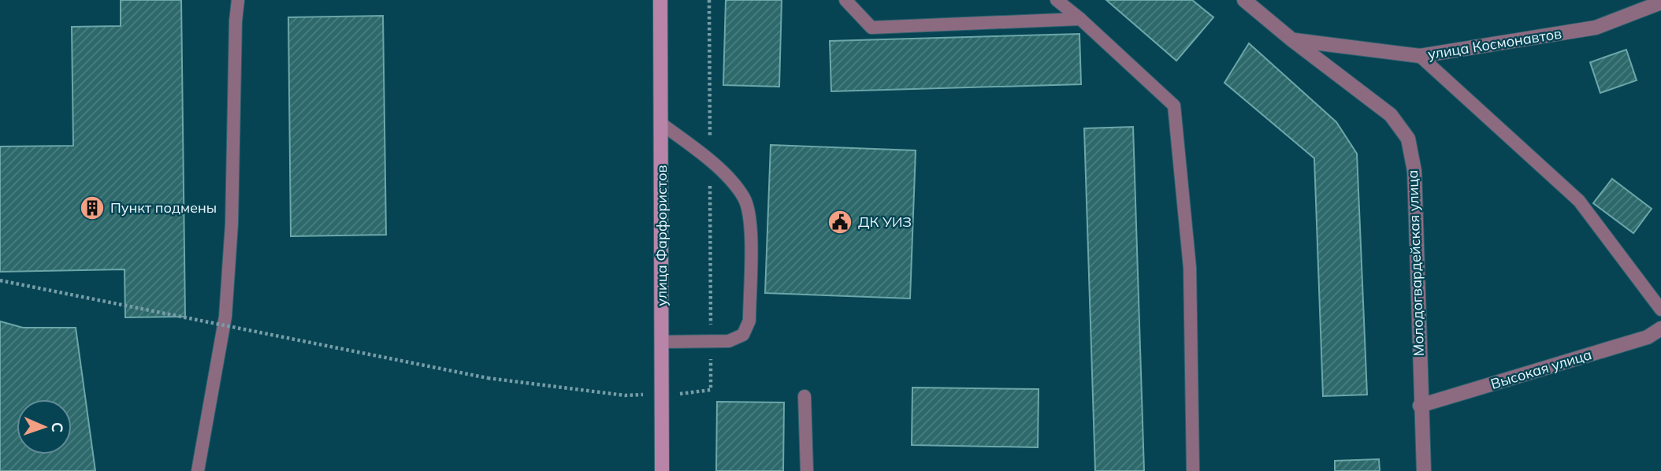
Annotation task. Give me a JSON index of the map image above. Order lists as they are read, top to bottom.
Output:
{
  "streets": {
    "street": [
      "улица Космонавтов",
      "улица Фарфористов",
      "Молодогвардейская улица",
      "Высокая улица"
    ]
  },
  "crossings": [
    ["улица Космонавтов", "Молодогвардейская улица"],
    ["Молодогвардейская улица", "Высокая улица"]
  ],
  "places": {
    "building": ["Пункт подмены"],
    "public building": ["ДК УИЗ"]
  },
  "north": "right"
}
